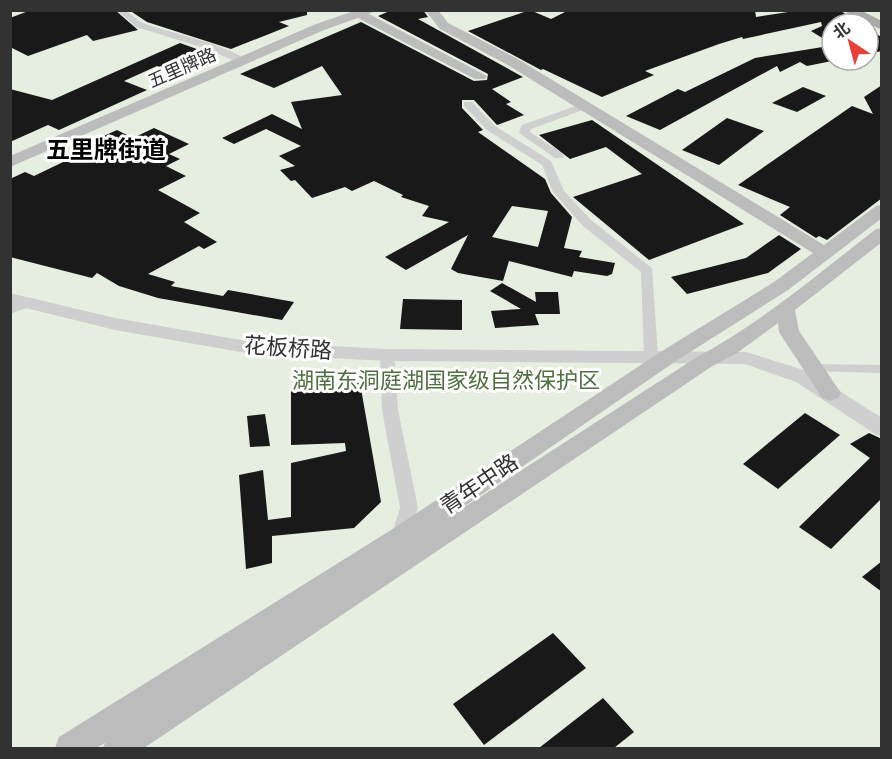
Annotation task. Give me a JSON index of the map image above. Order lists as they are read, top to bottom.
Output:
{
  "streets": {
    "main road": ["五里牌路", "青年中路"],
    "street": ["花板桥路"]
  },
  "crossings": [
    ["花板桥路", "青年中路"]
  ],
  "districts": ["五里牌街道"],
  "parks": ["湖南东洞庭湖国家级自然保护区"],
  "north": "top left"
}
